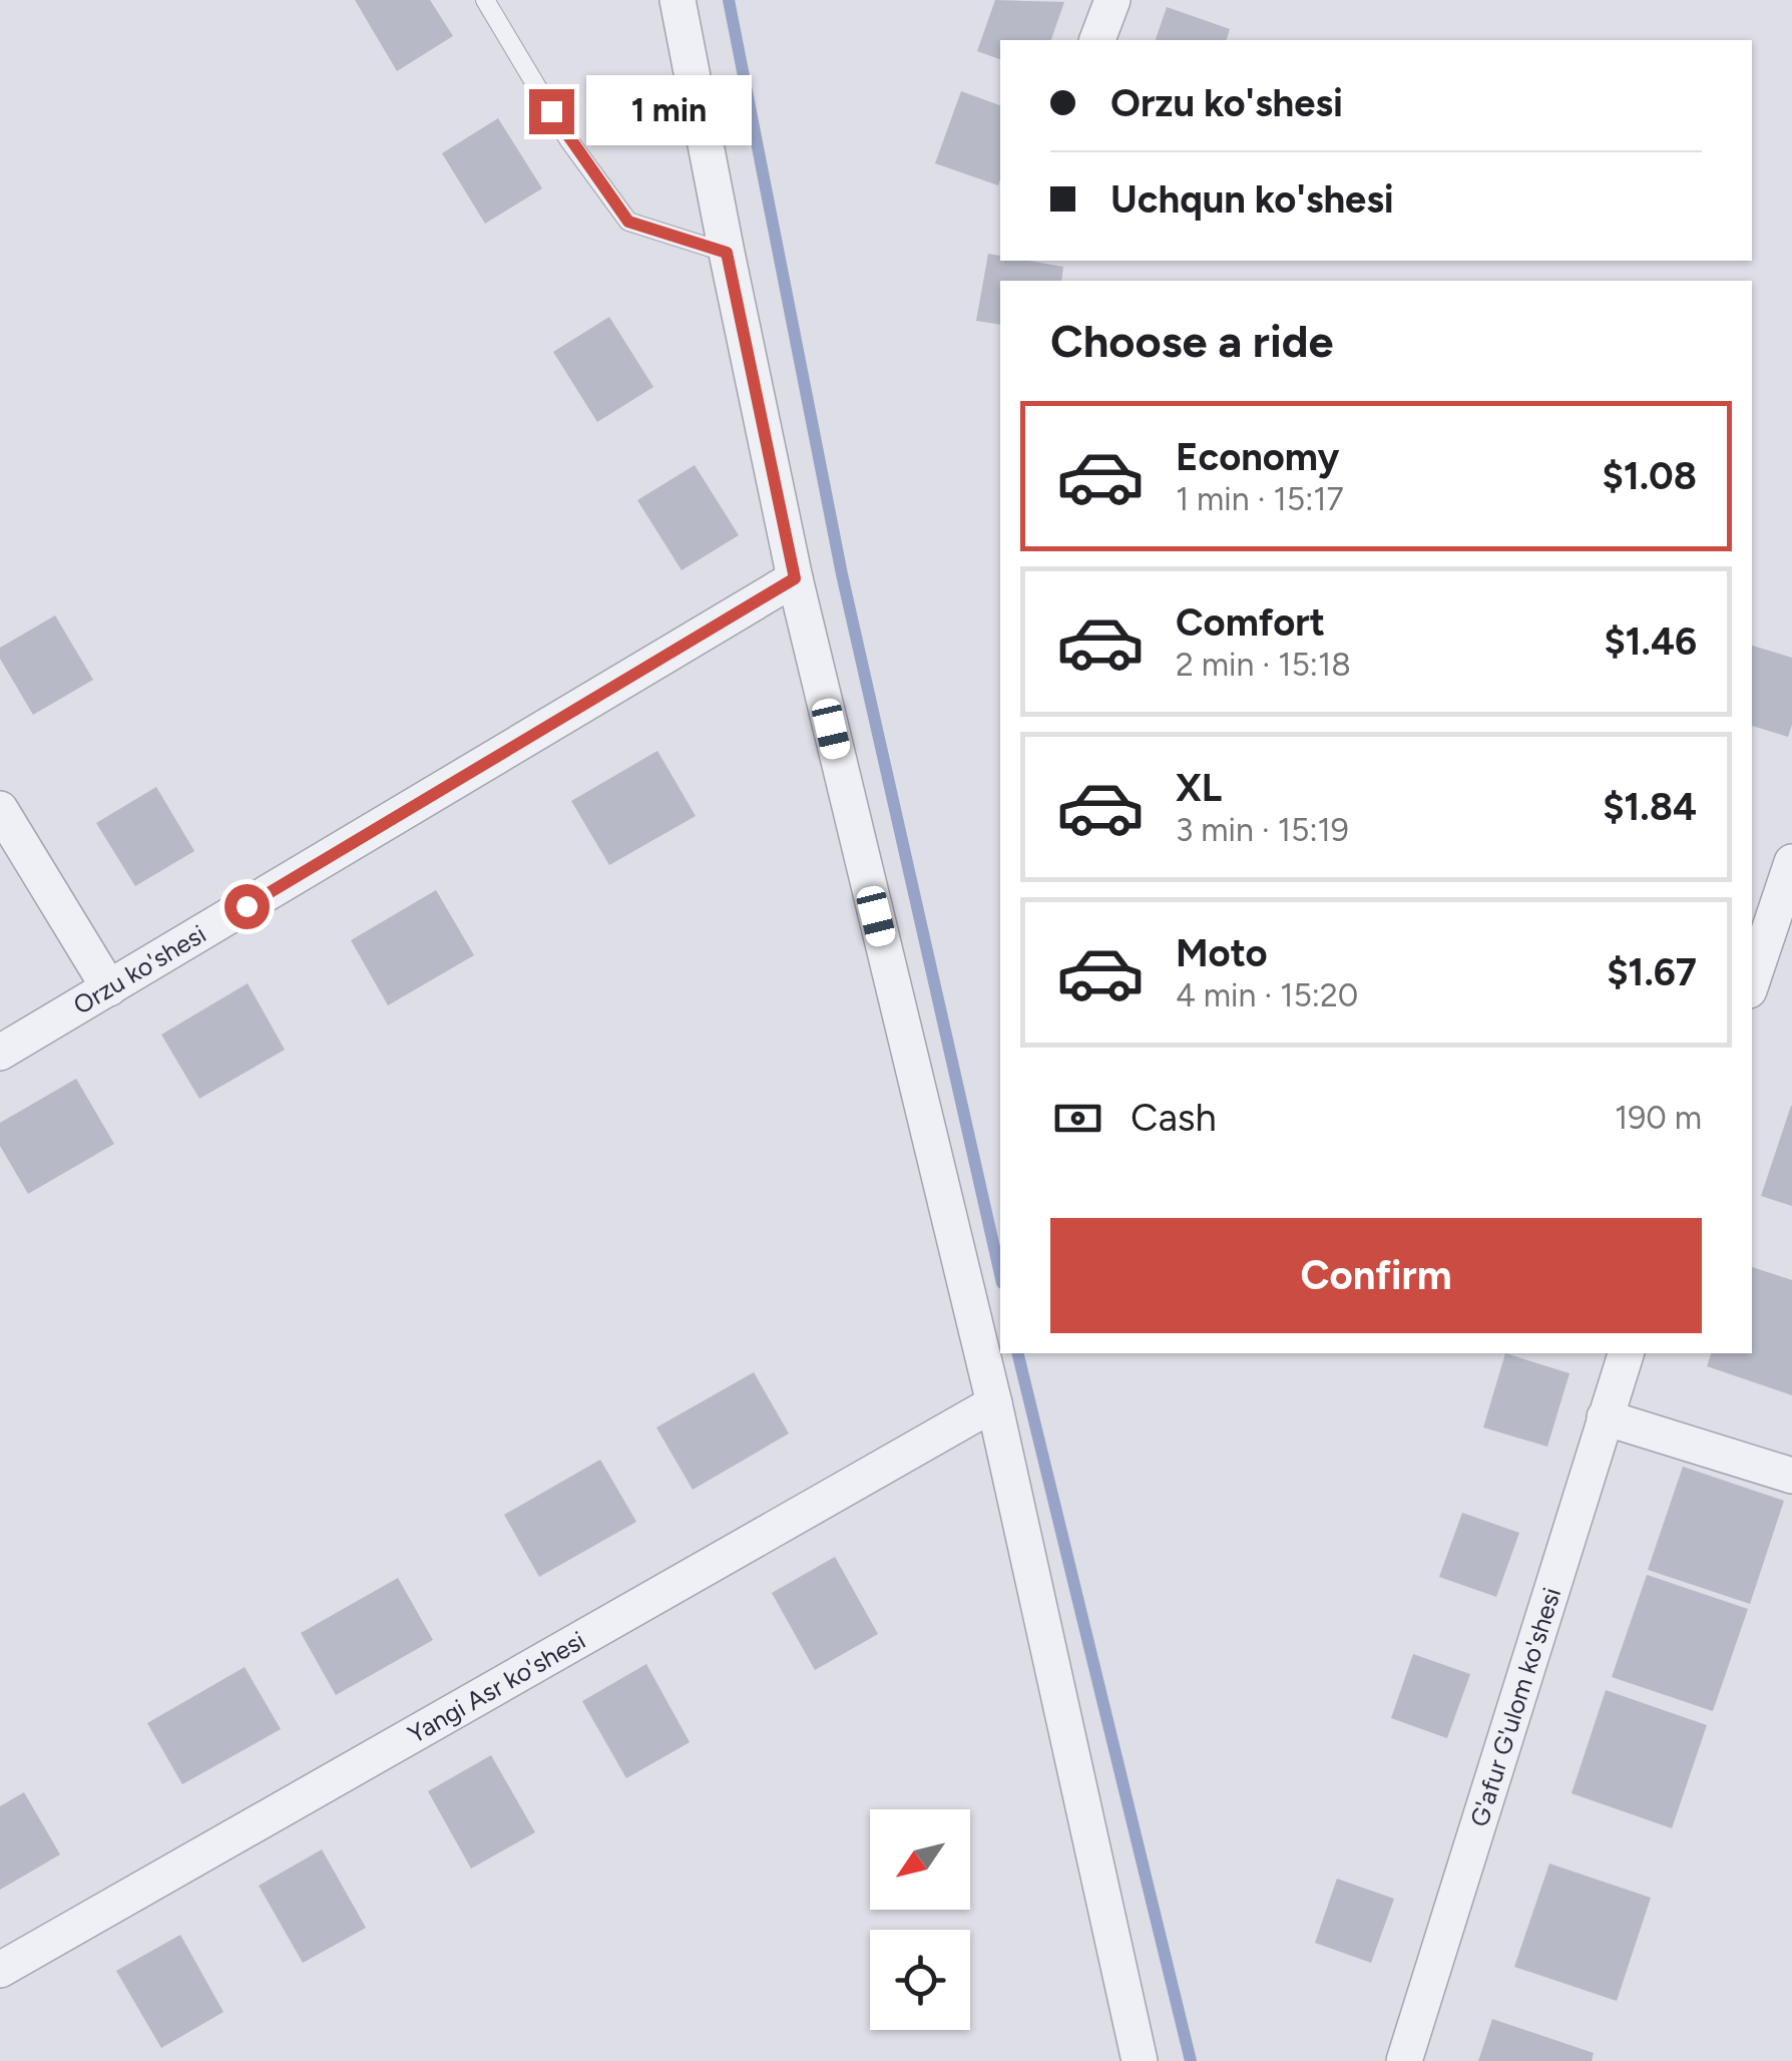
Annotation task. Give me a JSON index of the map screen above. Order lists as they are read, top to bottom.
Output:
{
  "streets": {
    "street": ["Orzu ko'shesi", "Yangi Asr ko'shesi", "G'afur G'ulom ko'shesi"]
  },
  "north": "bottom left",
  "page": {
    "banner": ["Orzu ko'shesi", "Uchqun ko'shesi"],
    "bubble": "1 min",
    "heading": "Choose a ride",
    "list": [
      {
        "name": "Economy",
        "note": "1 min · 15:17",
        "value": "$1.08"
      },
      {
        "name": "Comfort",
        "note": "2 min · 15:18",
        "value": "$1.46"
      },
      {
        "name": "XL",
        "note": "3 min · 15:19",
        "value": "$1.84"
      },
      {
        "name": "Moto",
        "note": "4 min · 15:20",
        "value": "$1.67"
      }
    ],
    "pay": ["Cash", "190 m"],
    "buttons": "Confirm"
  }
}
